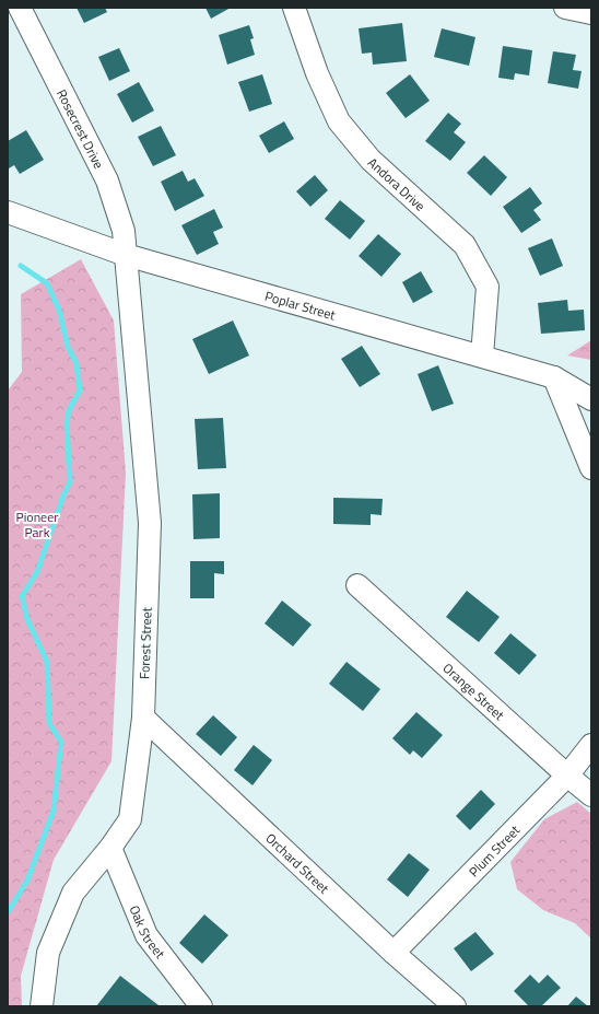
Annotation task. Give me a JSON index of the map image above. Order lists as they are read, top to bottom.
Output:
{
  "streets": {
    "street": [
      "Rosecrest Drive",
      "Andora Drive",
      "Poplar Street",
      "Forest Street",
      "Orange Street",
      "Plum Street",
      "Orchard Street",
      "Oak Street"
    ]
  },
  "crossings": [
    ["Rosecrest Drive", "Poplar Street"],
    ["Rosecrest Drive", "Forest Street"],
    ["Andora Drive", "Poplar Street"],
    ["Poplar Street", "Forest Street"],
    ["Forest Street", "Orchard Street"],
    ["Forest Street", "Oak Street"],
    ["Orange Street", "Plum Street"],
    ["Plum Street", "Orchard Street"]
  ],
  "parks": ["Pioneer Park"]
}
